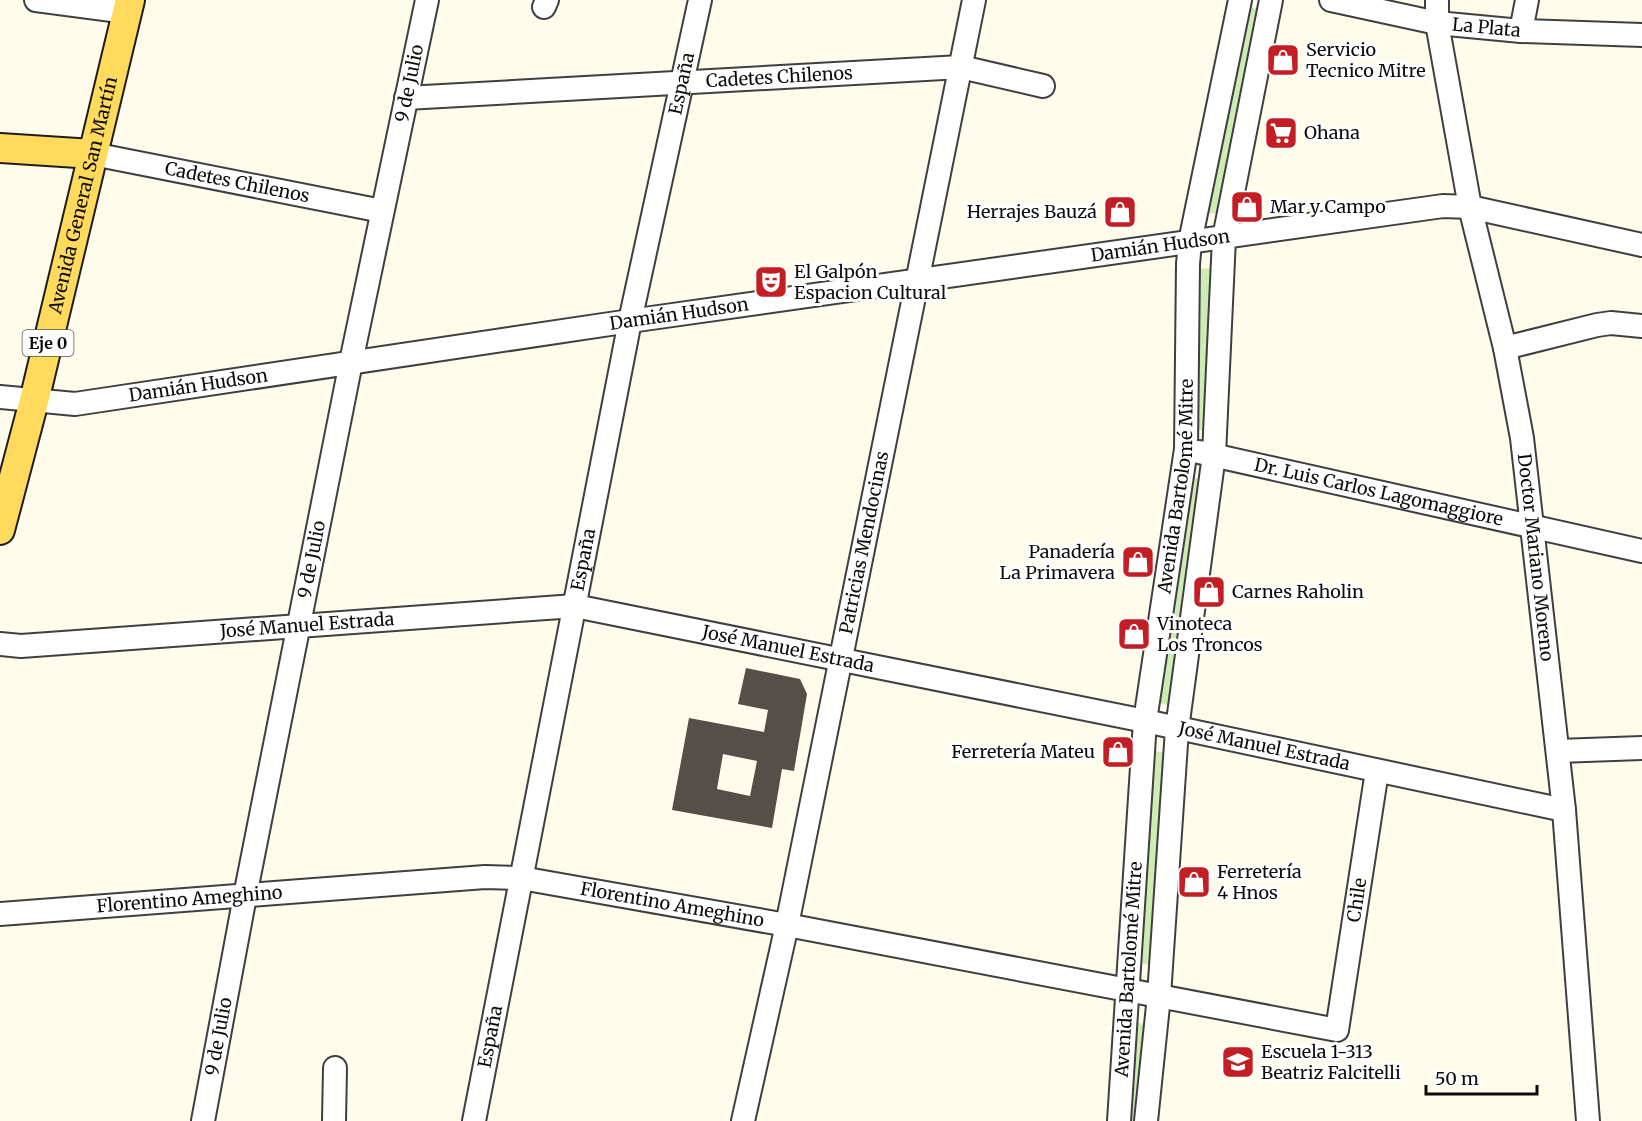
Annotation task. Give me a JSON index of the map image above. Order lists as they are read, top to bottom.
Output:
{
  "streets": {
    "main road": ["Avenida General San Martín", "Eje 0"],
    "street": [
      "La Plata",
      "Cadetes Chilenos",
      "9 de Julio",
      "España",
      "Damián Hudson",
      "Avenida Bartolomé Mitre",
      "Dr. Luis Carlos Lagomaggiore",
      "Patricias Mendocinas",
      "Doctor Mariano Moreno",
      "José Manuel Estrada",
      "Florentino Ameghino",
      "Chile"
    ]
  },
  "crossings": [
    ["La Plata", "Doctor Mariano Moreno"],
    ["Cadetes Chilenos", "9 de Julio"],
    ["Cadetes Chilenos", "España"],
    ["Cadetes Chilenos", "Avenida General San Martín"],
    ["Cadetes Chilenos", "Patricias Mendocinas"],
    ["9 de Julio", "Damián Hudson"],
    ["9 de Julio", "José Manuel Estrada"],
    ["9 de Julio", "Florentino Ameghino"],
    ["España", "Damián Hudson"],
    ["España", "José Manuel Estrada"],
    ["España", "Florentino Ameghino"],
    ["Avenida General San Martín", "Damián Hudson"],
    ["Damián Hudson", "Avenida Bartolomé Mitre"],
    ["Damián Hudson", "Patricias Mendocinas"],
    ["Damián Hudson", "Doctor Mariano Moreno"],
    ["Avenida Bartolomé Mitre", "Dr. Luis Carlos Lagomaggiore"],
    ["Avenida Bartolomé Mitre", "José Manuel Estrada"],
    ["Avenida Bartolomé Mitre", "Florentino Ameghino"],
    ["Dr. Luis Carlos Lagomaggiore", "Doctor Mariano Moreno"],
    ["Patricias Mendocinas", "José Manuel Estrada"],
    ["Patricias Mendocinas", "Florentino Ameghino"],
    ["Doctor Mariano Moreno", "José Manuel Estrada"],
    ["José Manuel Estrada", "Chile"],
    ["Florentino Ameghino", "Chile"]
  ],
  "places": {
    "shop": [
      "Servicio Tecnico Mitre",
      "Mar y Campo",
      "Herrajes Bauzá",
      "Panadería La Primavera",
      "Carnes Raholin",
      "Vinoteca Los Troncos",
      "Ferretería Mateu",
      "Ferretería 4 Hnos"
    ],
    "supermarket": ["Ohana"],
    "theatre": ["El Galpón Espacion Cultural"],
    "school or university": ["Escuela 1-313 Beatriz Falcitelli"]
  },
  "scale_bar": "50 m"
}
